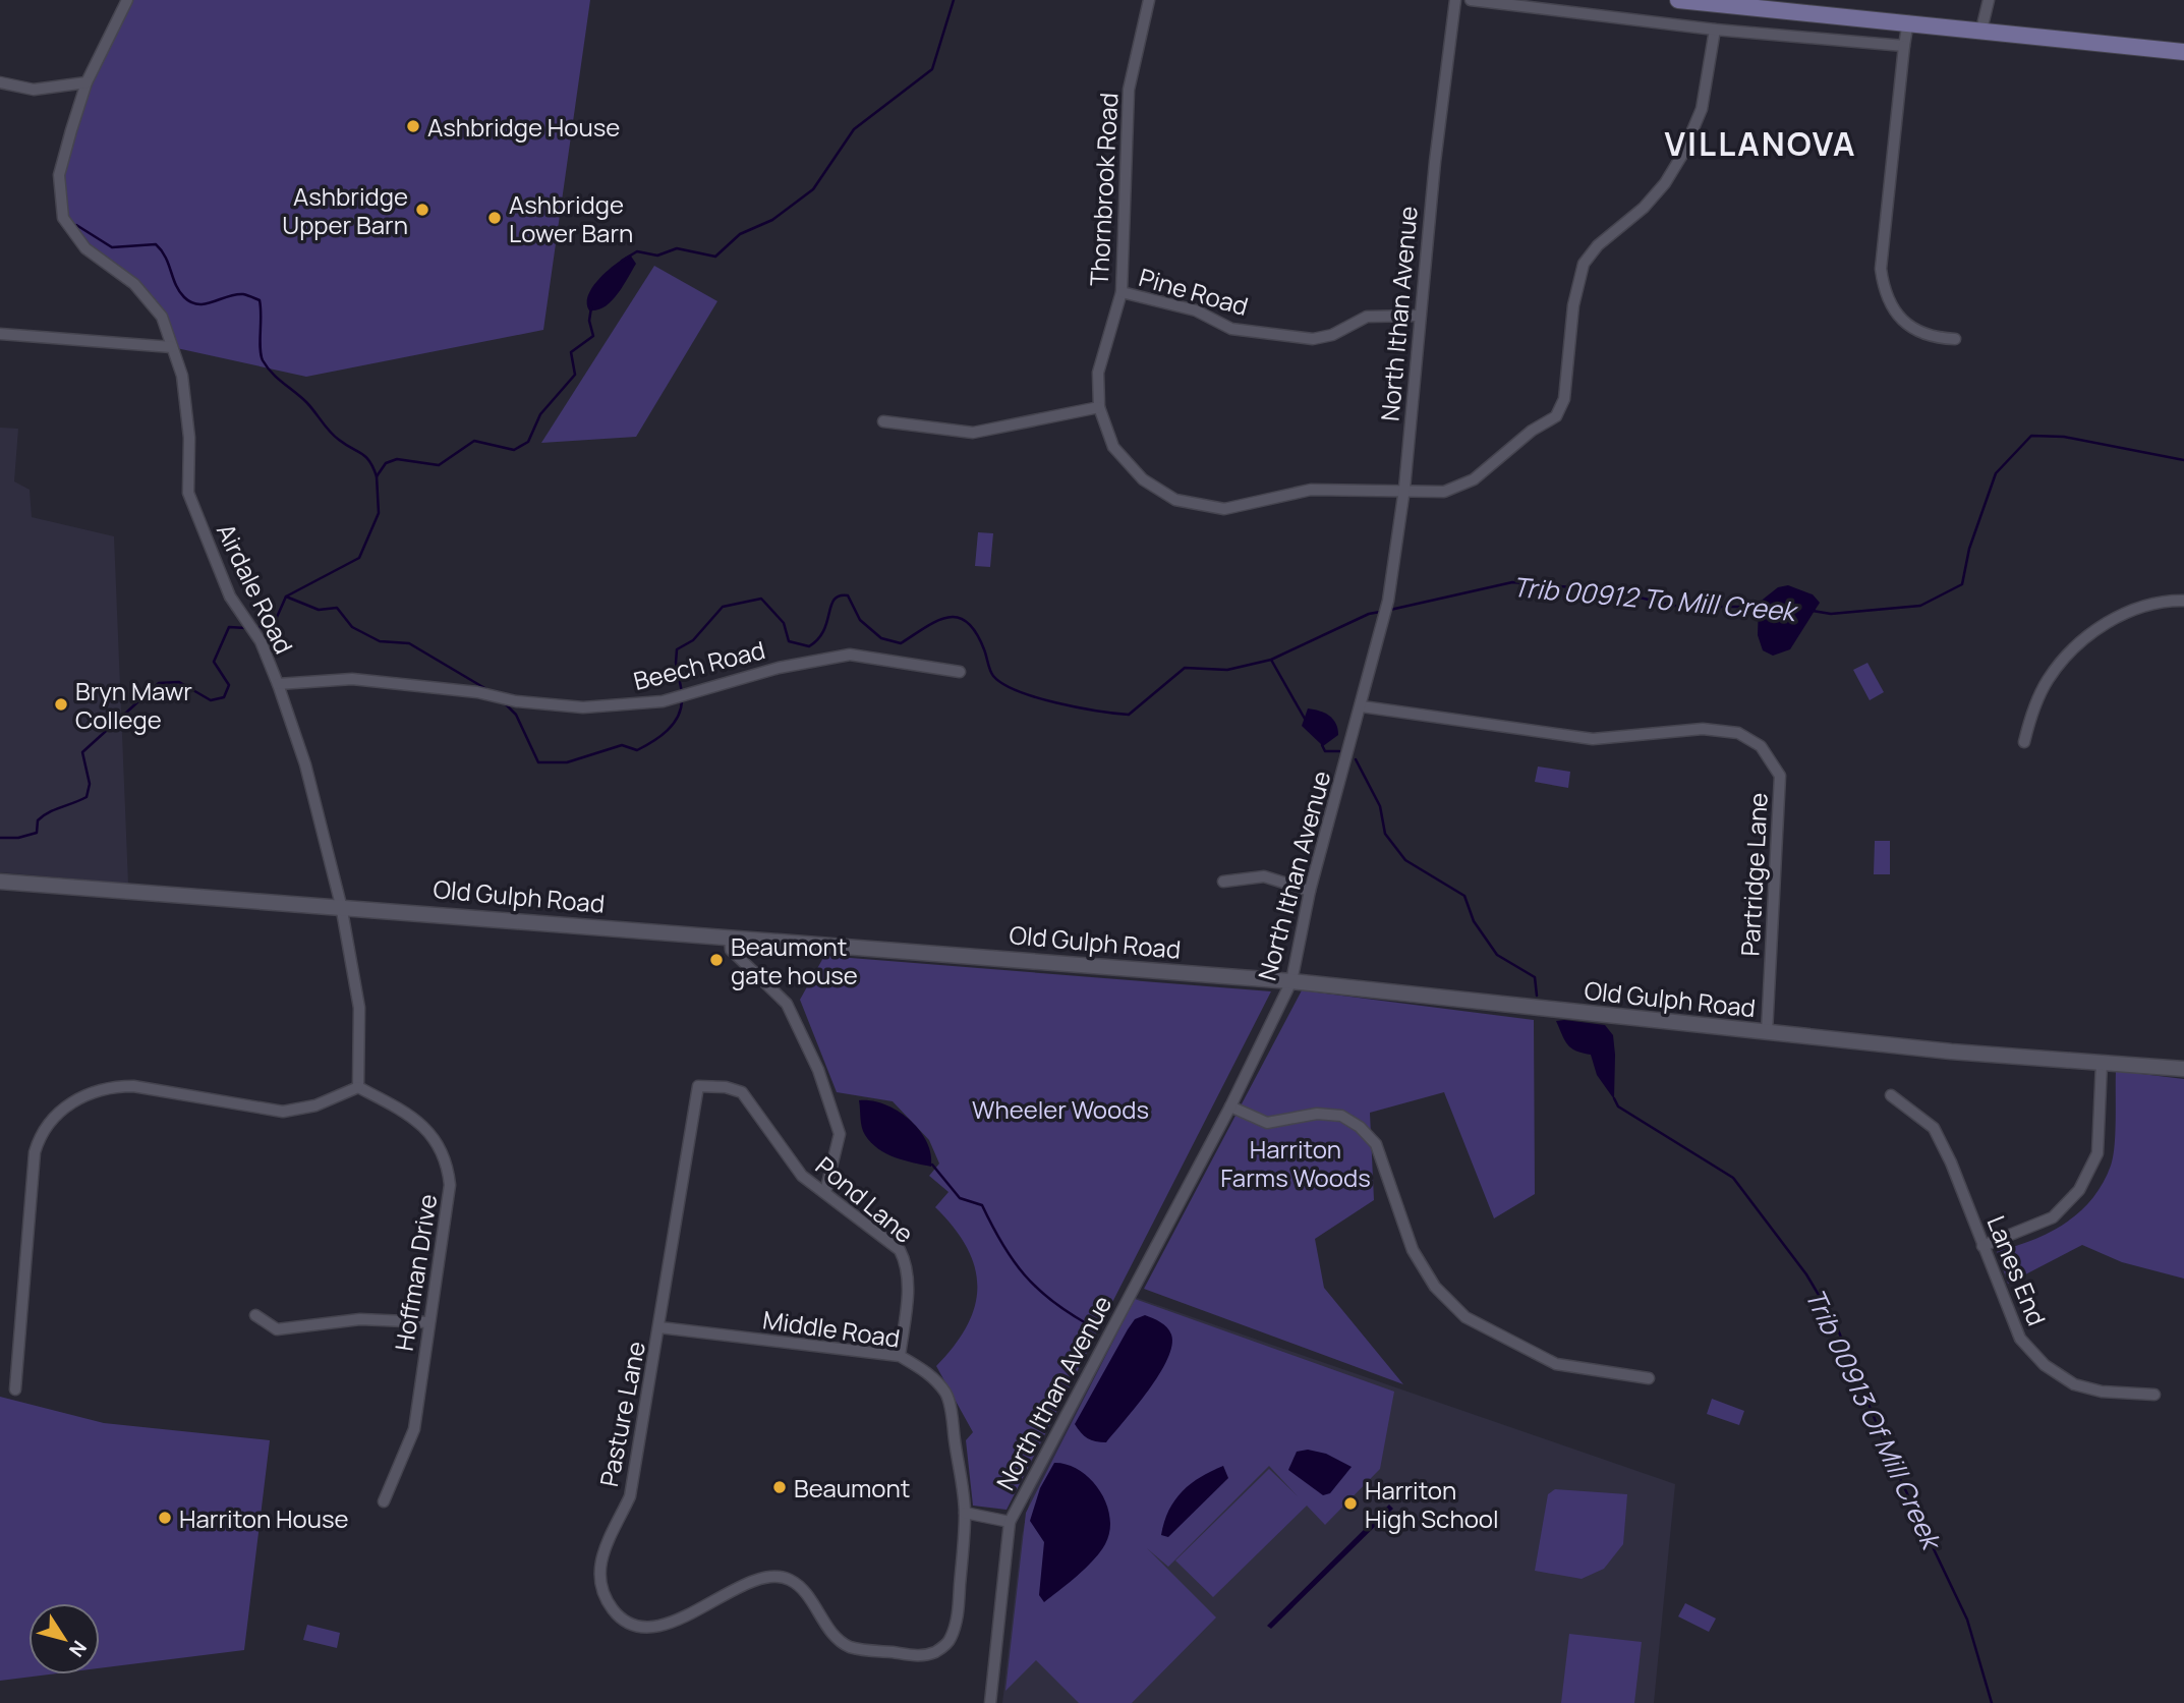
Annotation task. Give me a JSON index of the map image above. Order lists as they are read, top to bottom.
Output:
{
  "streets": {
    "street": [
      "Thornbrook Road",
      "Pine Road",
      "North Ithan Avenue",
      "Airdale Road",
      "Beech Road",
      "Partridge Lane",
      "Old Gulph Road",
      "Pond Lane",
      "Lanes End",
      "Hoffman Drive",
      "Middle Road",
      "Pasture Lane"
    ]
  },
  "crossings": [
    ["Thornbrook Road", "Pine Road"],
    ["Thornbrook Road", "North Ithan Avenue"],
    ["Pine Road", "North Ithan Avenue"],
    ["North Ithan Avenue", "Partridge Lane"],
    ["North Ithan Avenue", "Old Gulph Road"],
    ["Airdale Road", "Beech Road"],
    ["Airdale Road", "Old Gulph Road"],
    ["Airdale Road", "Hoffman Drive"],
    ["Partridge Lane", "Old Gulph Road"],
    ["Pond Lane", "Middle Road"],
    ["Pond Lane", "Pasture Lane"],
    ["Middle Road", "Pasture Lane"]
  ],
  "districts": ["VILLANOVA"],
  "water": ["Trib 00912 To Mill Creek", "Trib 00913 Of Mill Creek"],
  "parks": ["Wheeler Woods", "Harriton Farms Woods"],
  "places": [
    "Ashbridge House",
    "Ashbridge Upper Barn",
    "Ashbridge Lower Barn",
    "Bryn Mawr College",
    "Beaumont gate house",
    "Beaumont",
    "Harriton High School",
    "Harriton House"
  ],
  "north": "bottom right"
}
